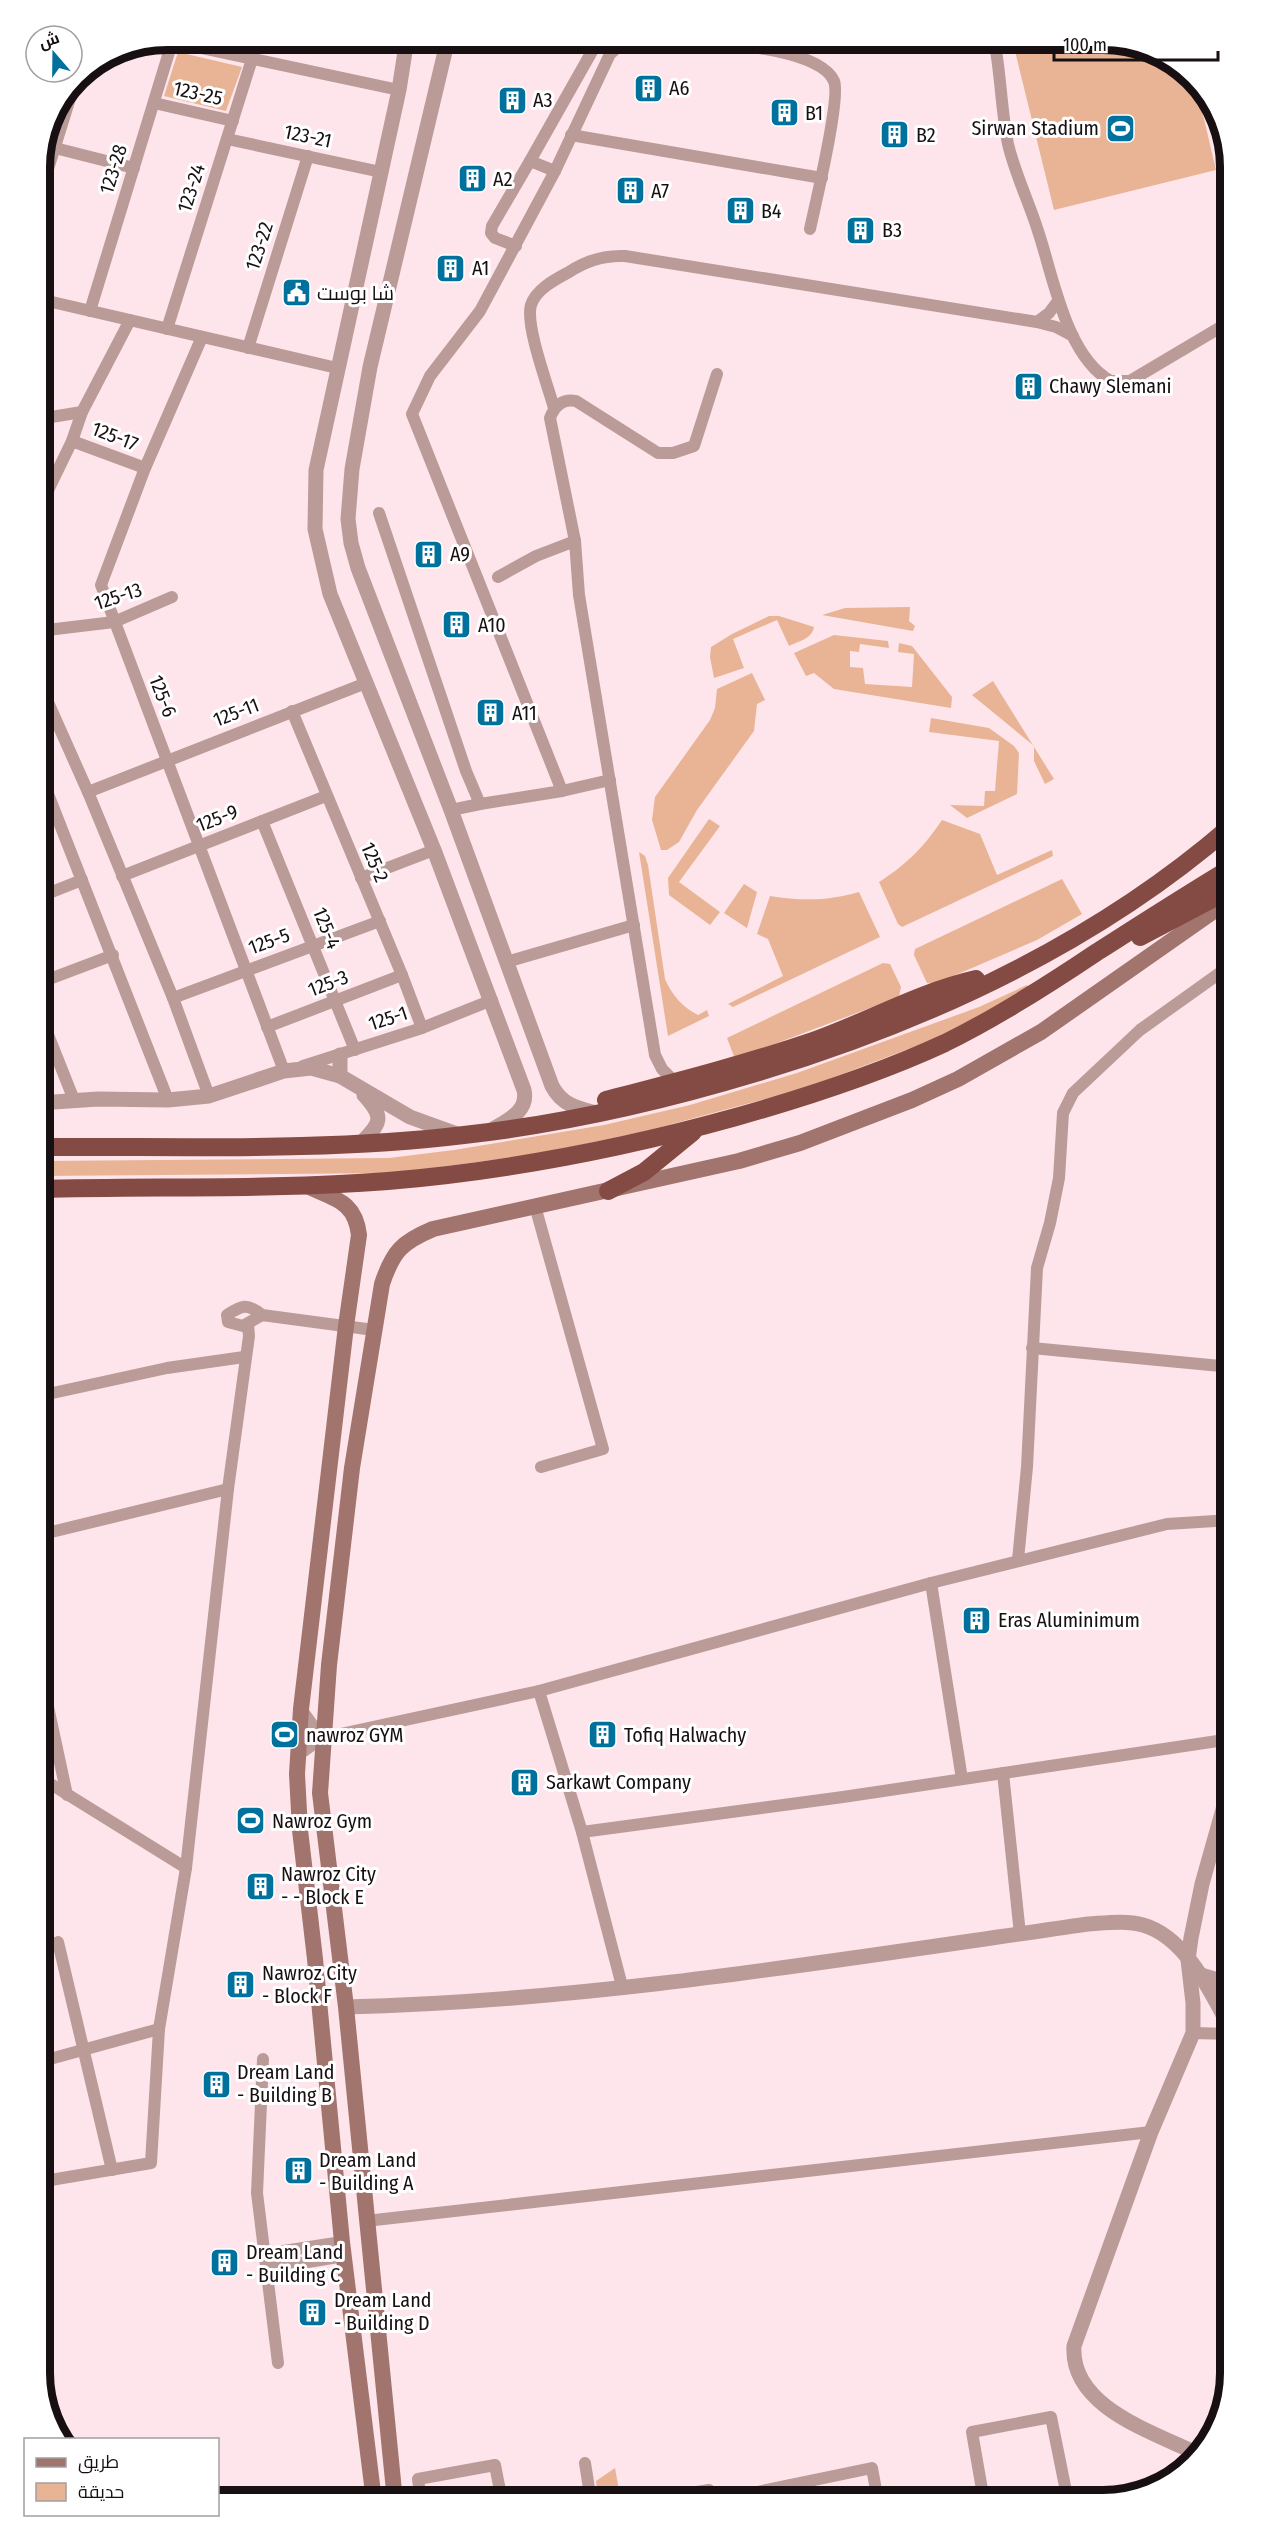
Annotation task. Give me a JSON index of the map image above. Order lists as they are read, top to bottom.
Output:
{
  "streets": {
    "street": [
      "123-25",
      "123-21",
      "123-28",
      "123-24",
      "123-22",
      "125-17",
      "125-13",
      "125-6",
      "125-11",
      "125-9",
      "125-2",
      "125-4",
      "125-5",
      "125-3",
      "125-1"
    ]
  },
  "crossings": [
    ["123-25", "123-28"],
    ["123-25", "123-24"],
    ["123-21", "123-24"],
    ["123-21", "123-22"],
    ["125-17", "125-6"],
    ["125-13", "125-6"],
    ["125-6", "125-11"],
    ["125-6", "125-9"],
    ["125-6", "125-5"],
    ["125-6", "125-3"],
    ["125-6", "125-1"],
    ["125-11", "125-2"],
    ["125-9", "125-2"],
    ["125-9", "125-4"],
    ["125-2", "125-5"],
    ["125-2", "125-3"],
    ["125-2", "125-1"],
    ["125-4", "125-5"],
    ["125-4", "125-3"],
    ["125-4", "125-1"]
  ],
  "places": {
    "building": [
      "A6",
      "A3",
      "B1",
      "B2",
      "A2",
      "A7",
      "B4",
      "B3",
      "A1",
      "Chawy Slemani",
      "A9",
      "A10",
      "A11",
      "Eras Aluminimum",
      "Tofiq Halwachy",
      "Sarkawt Company",
      "Nawroz City - - Block E",
      "Nawroz City - Block F",
      "Dream Land - Building B",
      "Dream Land - Building A",
      "Dream Land - Building C",
      "Dream Land - Building D"
    ],
    "sports": ["Sirwan Stadium", "nawroz GYM", "Nawroz Gym"],
    "public building": ["شا بوست"]
  },
  "legend": ["طريق", "حديقة"],
  "scale_bar": "100 m",
  "north": "top"
}
